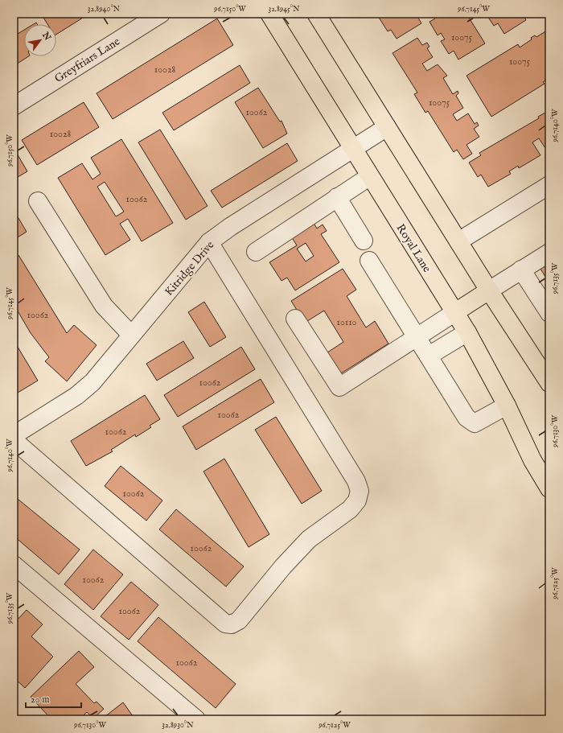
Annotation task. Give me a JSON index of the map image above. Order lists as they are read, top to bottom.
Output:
{
  "streets": {
    "main road": ["Royal Lane"],
    "lane": ["Greyfriars Lane", "Kitridge Drive"]
  },
  "crossings": [
    ["Royal Lane", "Kitridge Drive"]
  ],
  "house_numbers": [
    "10075",
    "10075",
    "10028",
    "10075",
    "10062",
    "10028",
    "10062",
    "10062",
    "10110",
    "10062",
    "10062",
    "10062",
    "10062",
    "10062",
    "10062",
    "10062",
    "10062"
  ],
  "scale_bar": "20 m",
  "north": "top right",
  "coordinates": [
    "32.8940°N",
    "96.7150°W",
    "32.8945°N",
    "96.7145°W",
    "96.7140°W",
    "96.7135°W",
    "96.7130°W",
    "96.7125°W",
    "32.8930°N"
  ]
}
